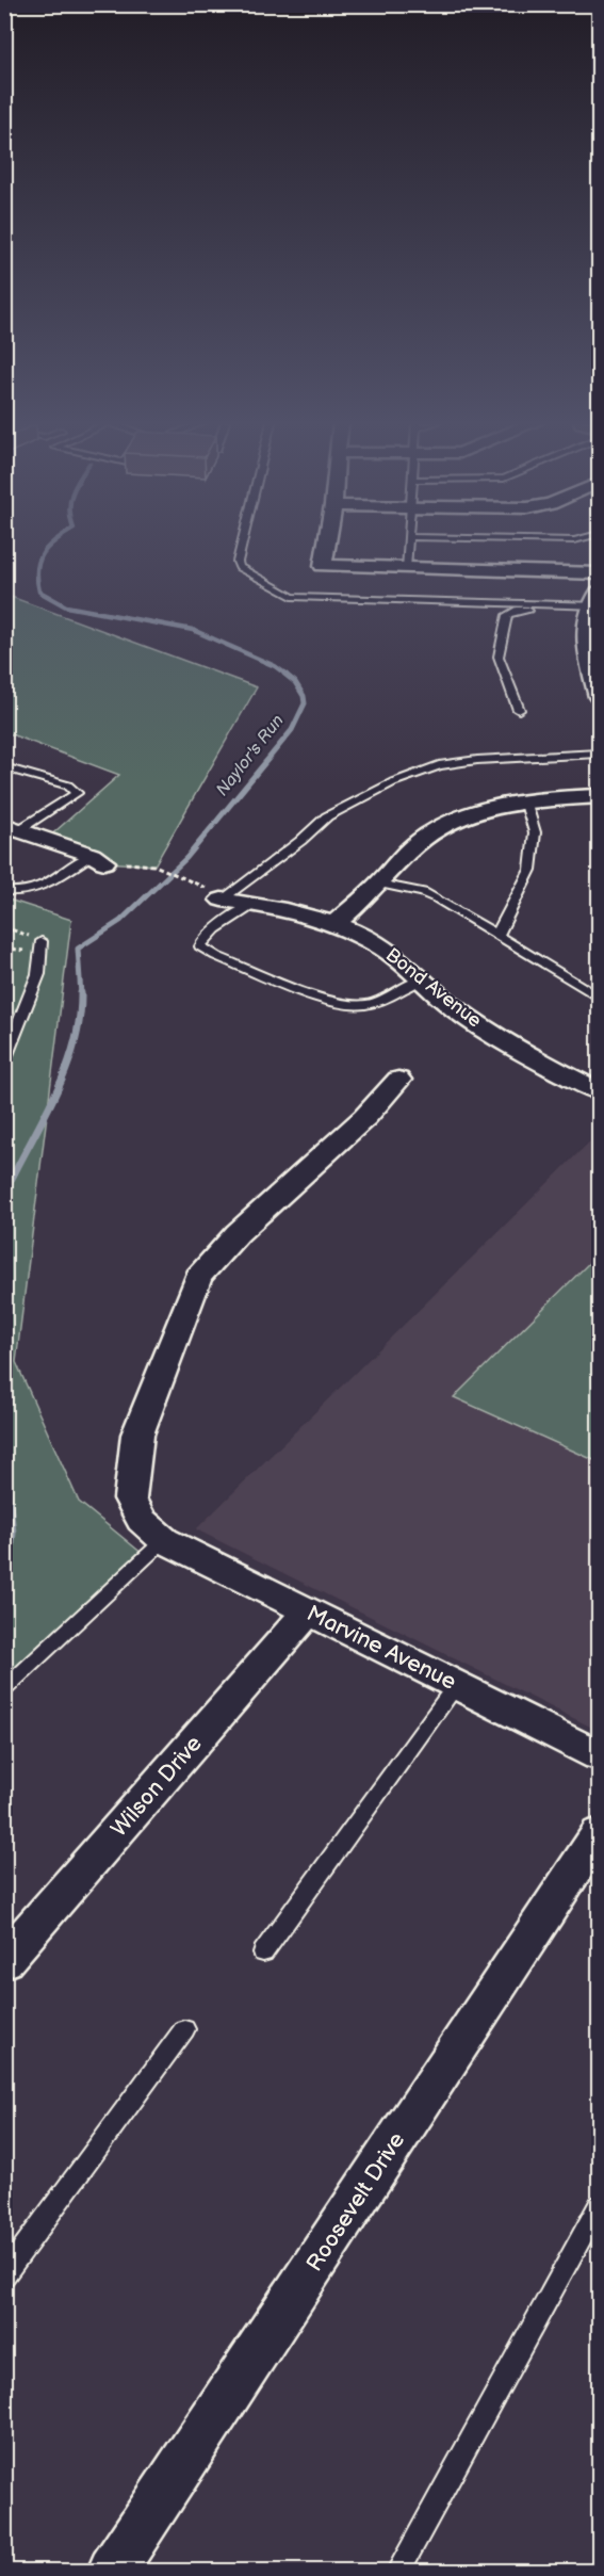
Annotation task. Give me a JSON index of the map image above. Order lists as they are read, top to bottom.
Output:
{
  "streets": {
    "street": [
      "Bond Avenue",
      "Marvine Avenue",
      "Wilson Drive",
      "Roosevelt Drive"
    ]
  },
  "crossings": [
    ["Marvine Avenue", "Wilson Drive"]
  ],
  "water": ["Naylor's Run"]
}
